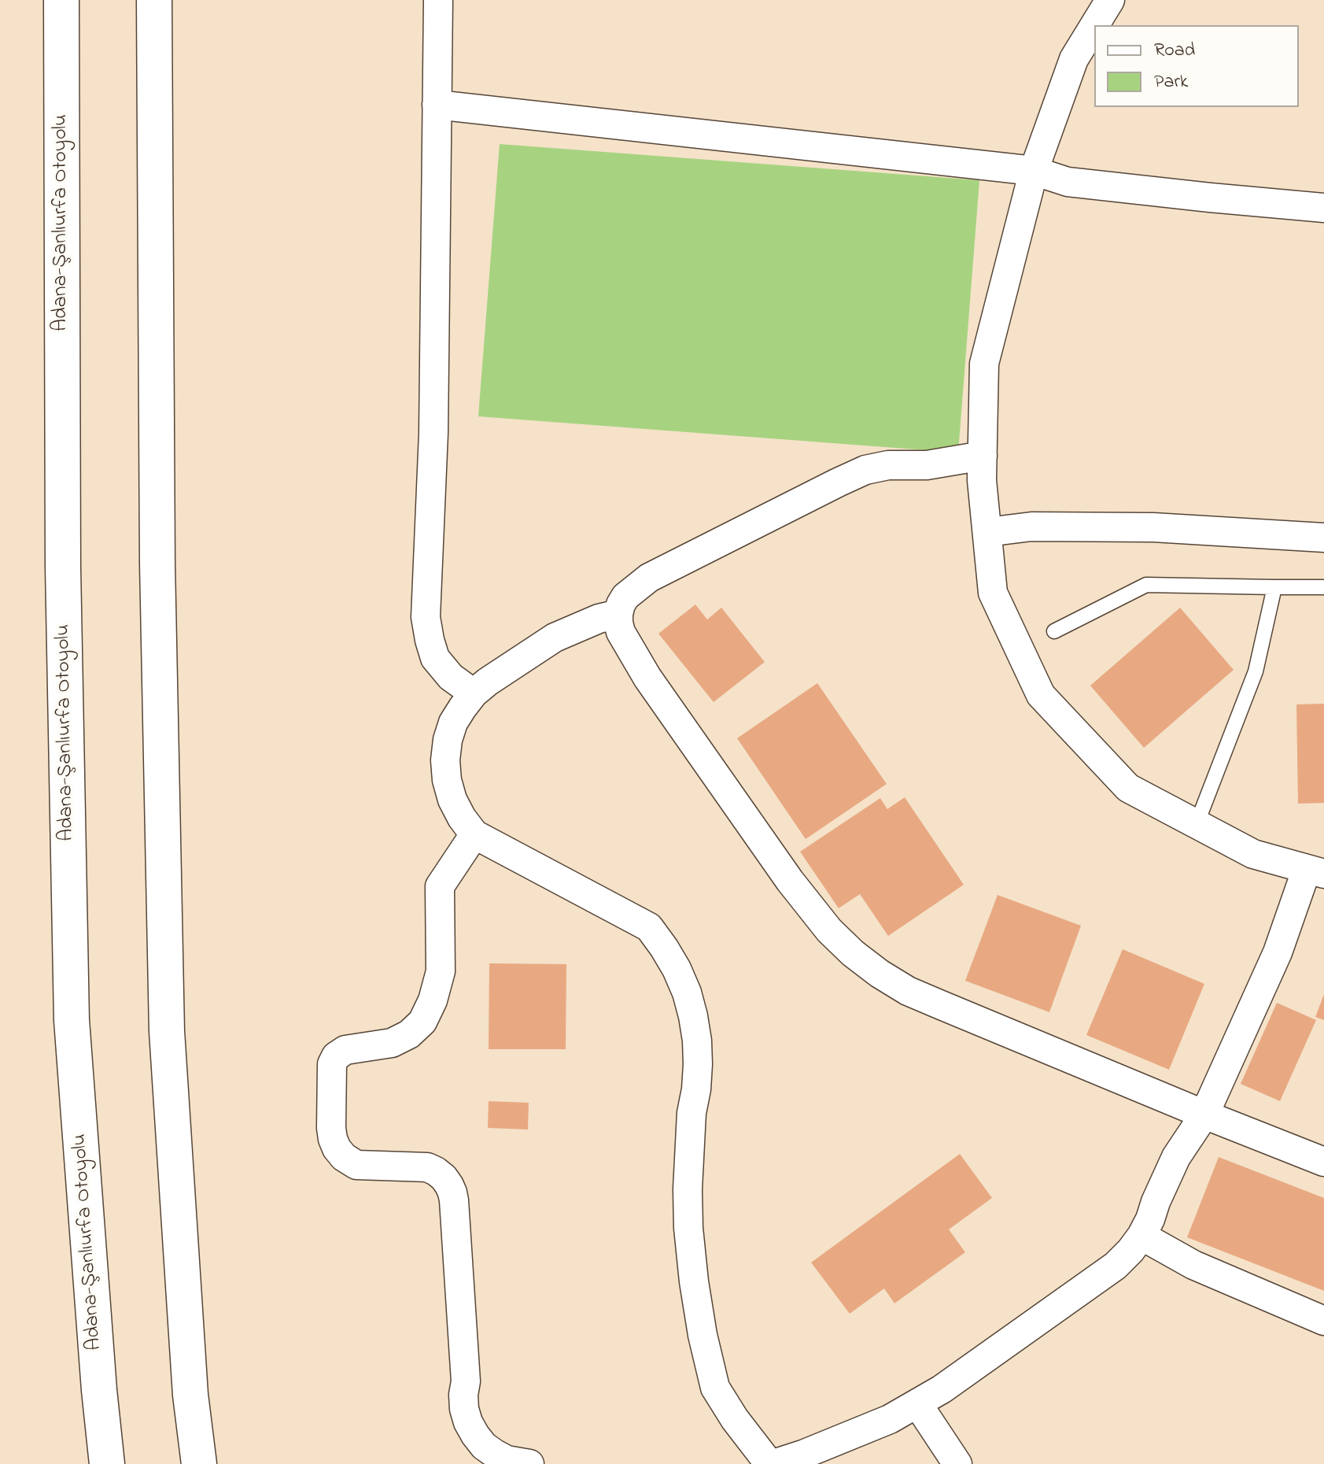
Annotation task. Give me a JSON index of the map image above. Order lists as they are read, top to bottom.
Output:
{
  "streets": {
    "highway": ["Adana-Şanlıurfa Otoyolu"]
  },
  "legend": ["Road", "Park"]
}
